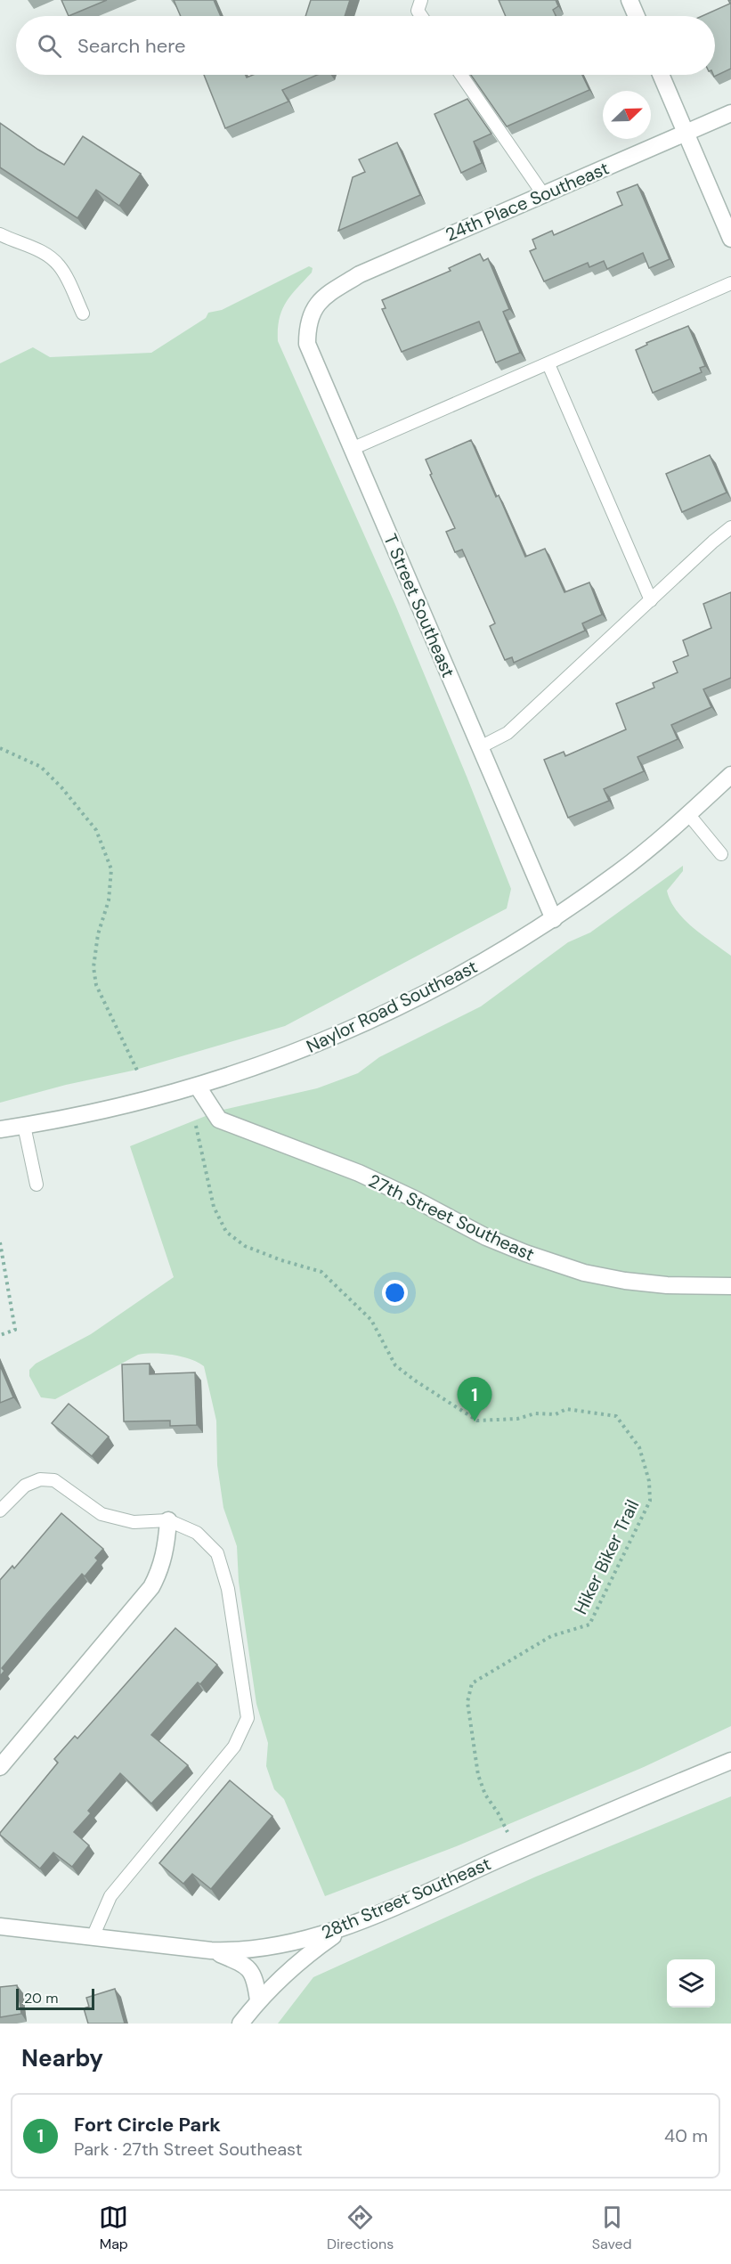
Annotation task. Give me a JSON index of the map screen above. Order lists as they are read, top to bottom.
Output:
{
  "streets": {
    "street": [
      "24th Place Southeast",
      "T Street Southeast",
      "Naylor Road Southeast",
      "27th Street Southeast",
      "28th Street Southeast"
    ],
    "path": ["Hiker Biker Trail"]
  },
  "crossings": [
    ["24th Place Southeast", "T Street Southeast"],
    ["T Street Southeast", "Naylor Road Southeast"],
    ["Naylor Road Southeast", "27th Street Southeast"]
  ],
  "scale_bar": "20 m",
  "north": "top right",
  "page": {
    "search": "Search here",
    "pins": "1",
    "scale": "20 m",
    "heading": "Nearby",
    "list": [
      {
        "mark": "1",
        "name": "Fort Circle Park",
        "note": "Park · 27th Street Southeast",
        "value": "40 m"
      }
    ],
    "nav": ["Map", "Directions", "Saved"]
  }
}
